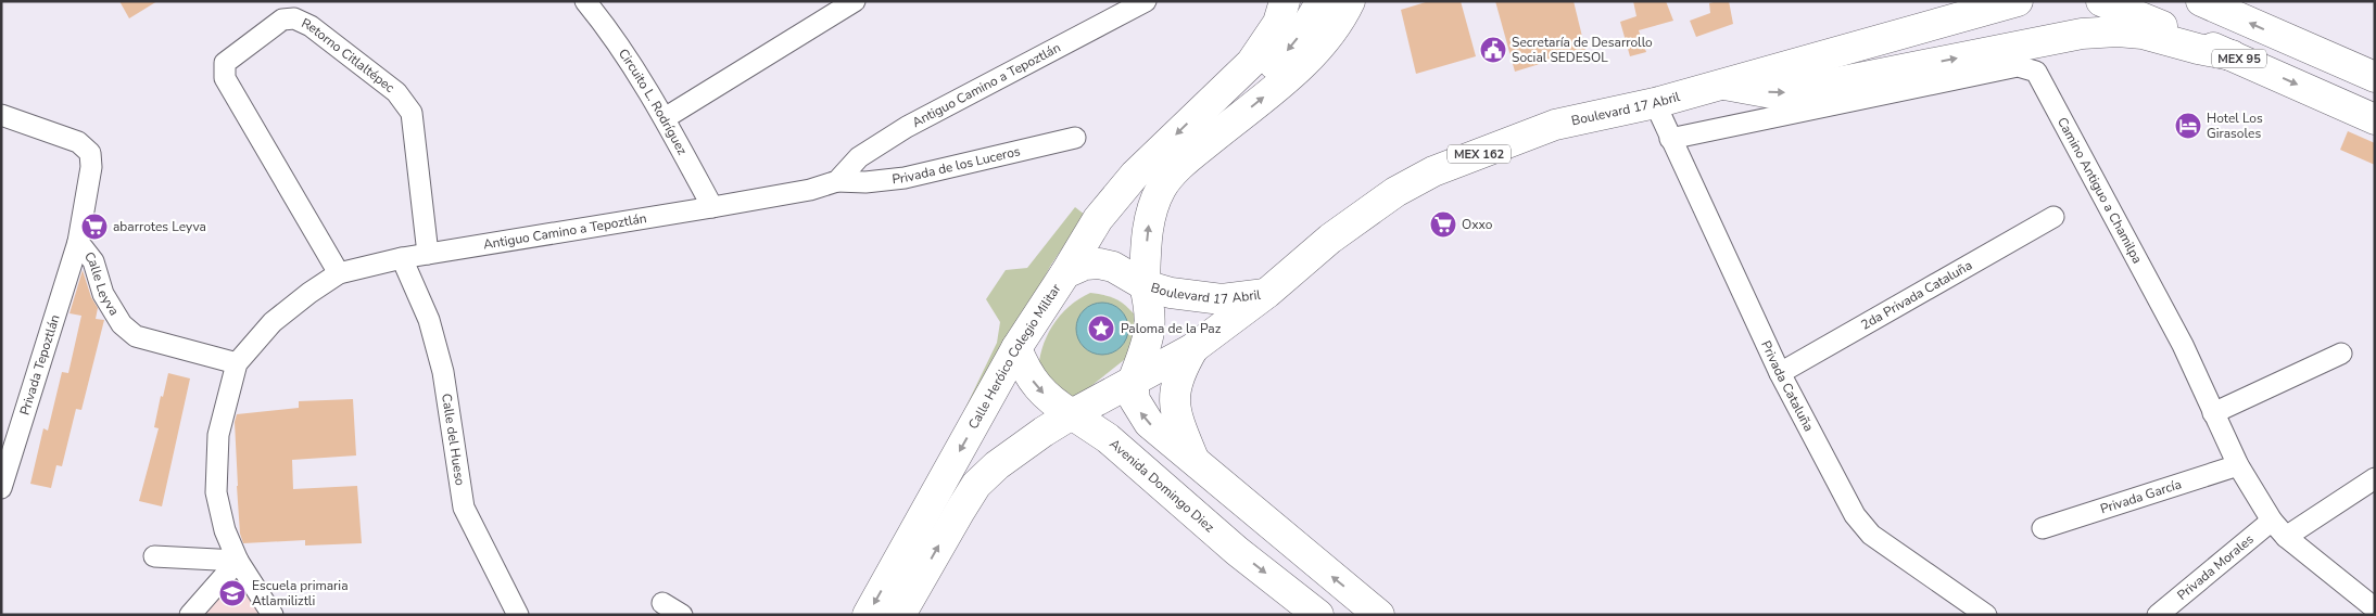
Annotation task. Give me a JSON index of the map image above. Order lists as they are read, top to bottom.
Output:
{
  "streets": {
    "main road": [
      "MEX 95",
      "Boulevard 17 Abril",
      "MEX 162",
      "Calle Heróico Colegio Militar",
      "Avenida Domingo Diez"
    ],
    "street": [
      "Retorno Citlaltépec",
      "Antiguo Camino a Tepoztlán",
      "Circuito L. Rodríguez",
      "Privada de los Luceros",
      "Camino Antiguo a Chamilpa",
      "Calle Leyva",
      "2da Privada Cataluña",
      "Privada Tepoztlán",
      "Privada Cataluña",
      "Calle del Hueso",
      "Privada García",
      "Privada Morales"
    ]
  },
  "crossings": [
    ["Retorno Citlaltépec", "Antiguo Camino a Tepoztlán"],
    ["Antiguo Camino a Tepoztlán", "Circuito L. Rodríguez"],
    ["Antiguo Camino a Tepoztlán", "Privada de los Luceros"],
    ["Antiguo Camino a Tepoztlán", "Calle Leyva"],
    ["Antiguo Camino a Tepoztlán", "Calle del Hueso"],
    ["Boulevard 17 Abril", "Calle Heróico Colegio Militar"],
    ["Boulevard 17 Abril", "Privada Cataluña"],
    ["Boulevard 17 Abril", "Avenida Domingo Diez"],
    ["Camino Antiguo a Chamilpa", "Privada Cataluña"],
    ["Camino Antiguo a Chamilpa", "Privada García"],
    ["Camino Antiguo a Chamilpa", "Privada Morales"],
    ["Calle Leyva", "Privada Tepoztlán"],
    ["2da Privada Cataluña", "Privada Cataluña"],
    ["Calle Heróico Colegio Militar", "Avenida Domingo Diez"]
  ],
  "places": {
    "public building": ["Secretaría de Desarrollo Social SEDESOL"],
    "hotel": ["Hotel Los Girasoles"],
    "supermarket": ["Oxxo", "abarrotes Leyva"],
    "place": ["Paloma de la Paz"],
    "school or university": ["Escuela primaria Atlamiliztli"]
  }
}
